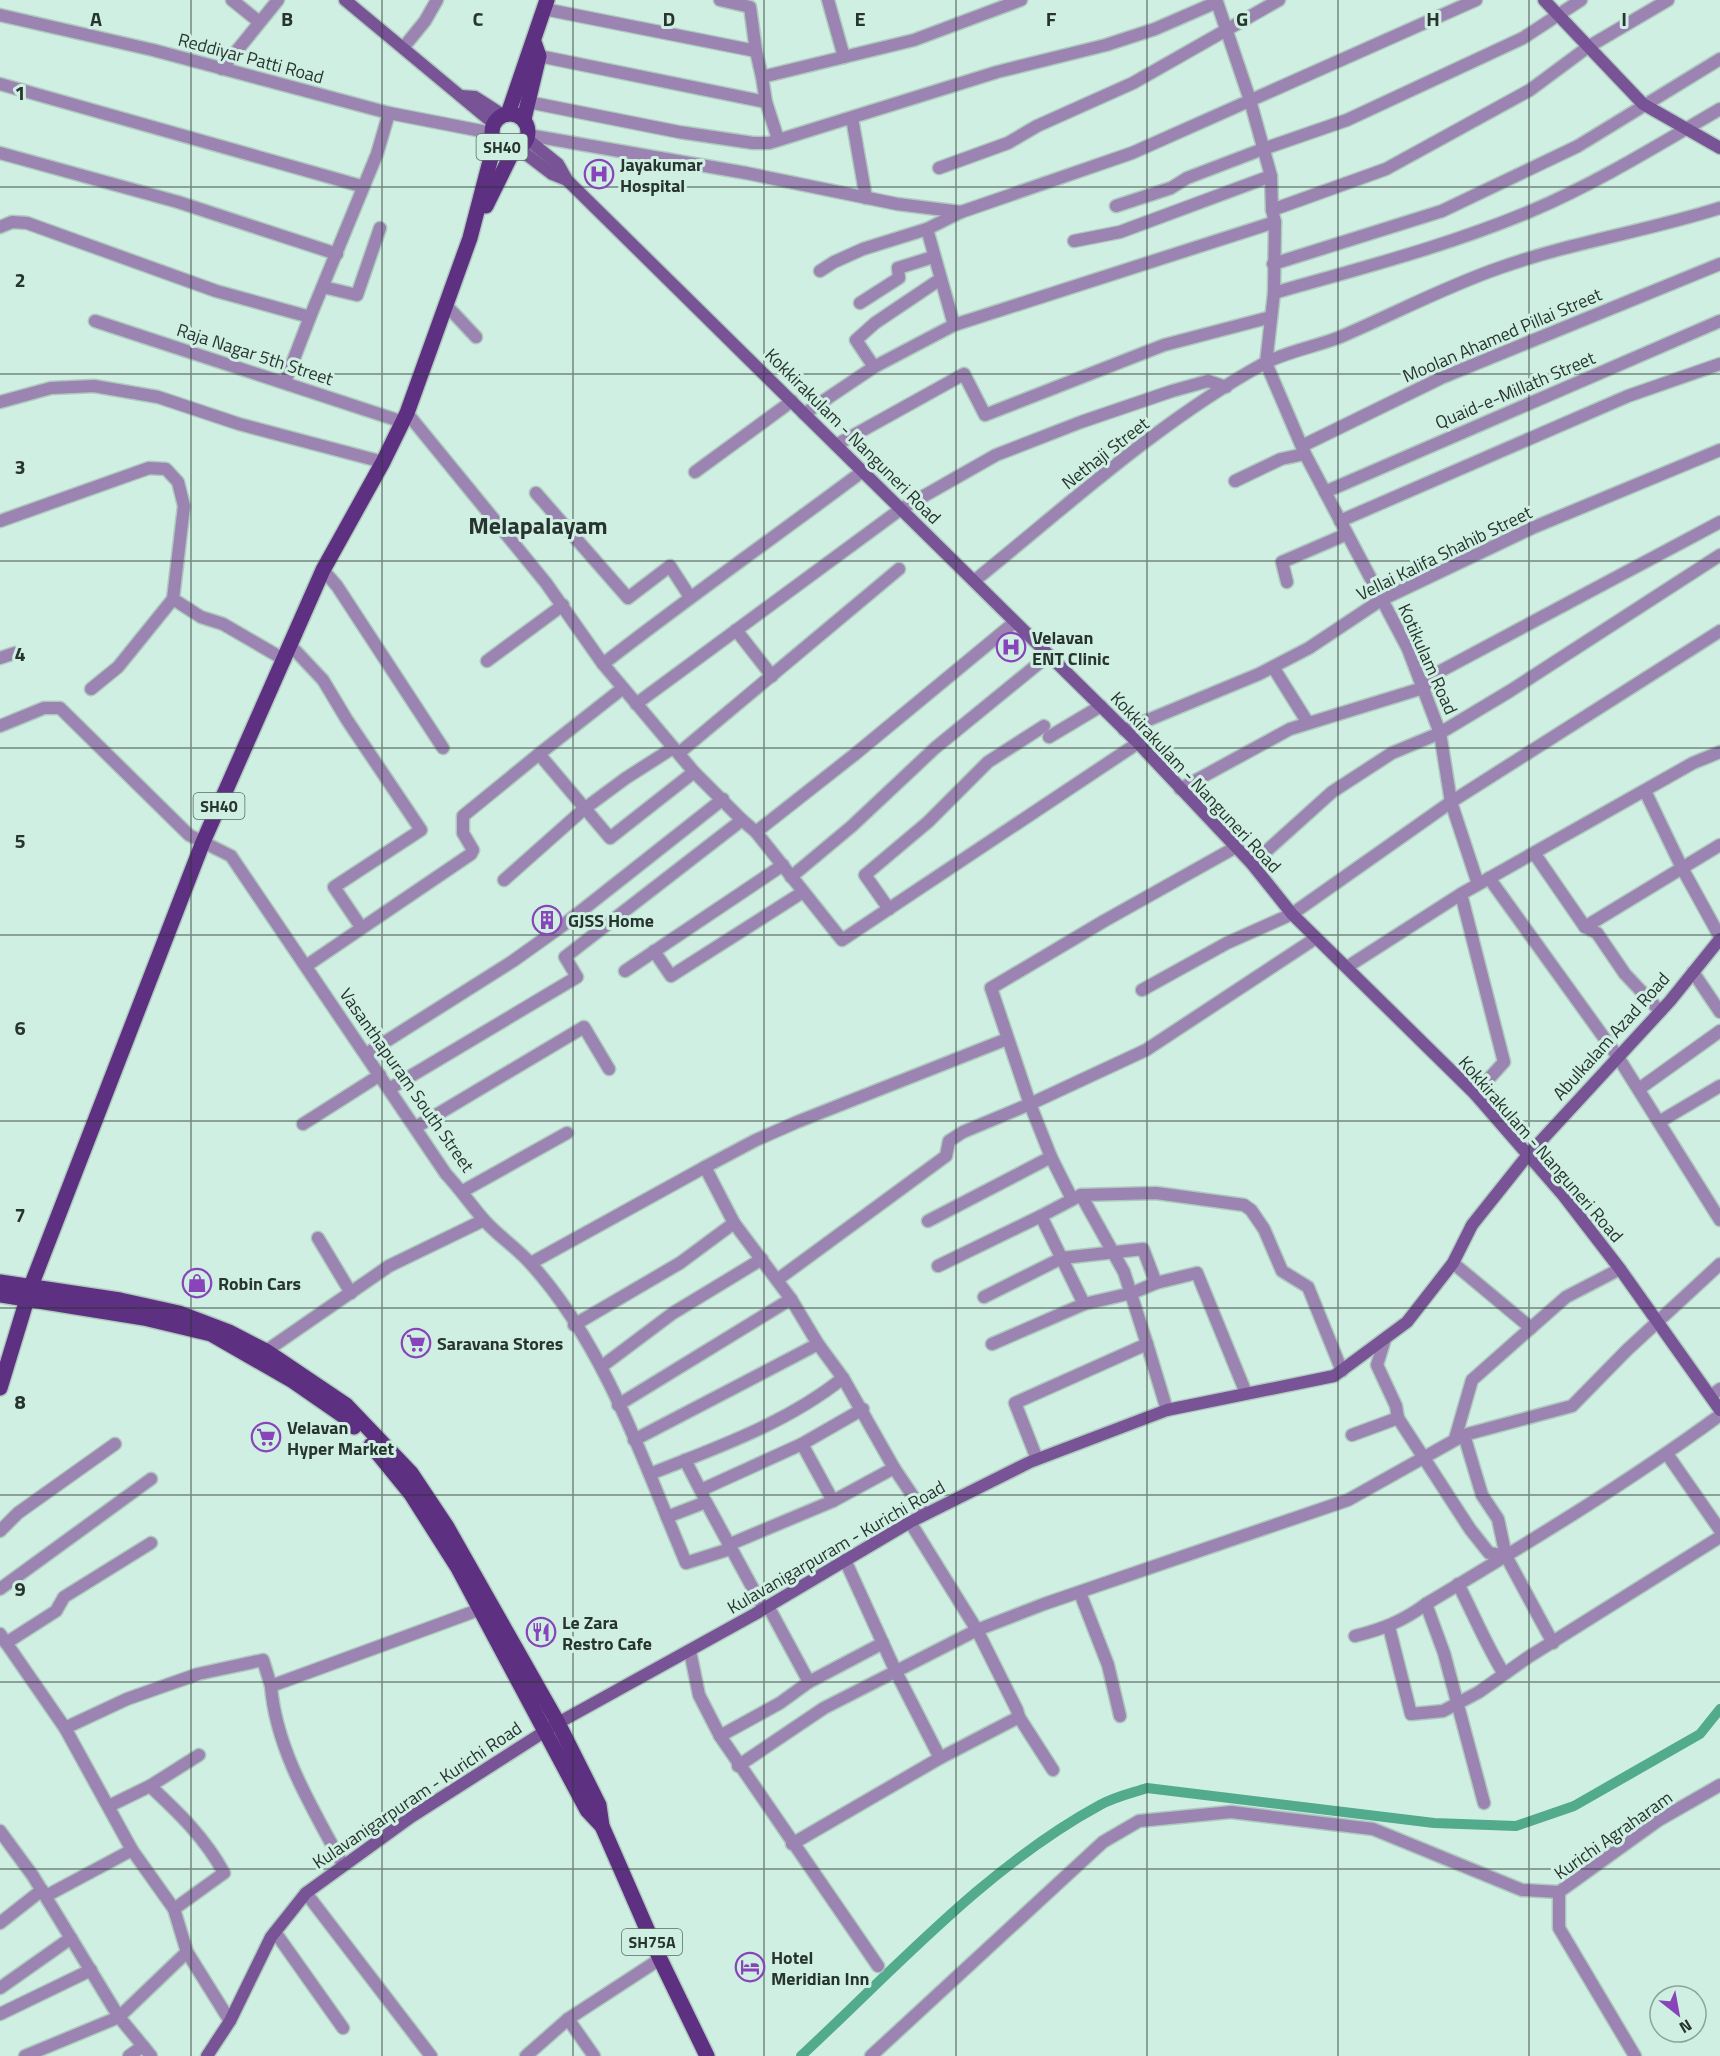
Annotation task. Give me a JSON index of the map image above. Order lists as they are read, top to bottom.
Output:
{
  "streets": {
    "main road": [
      "SH40",
      "Kokkirakulam - Nanguneri Road",
      "Abulkalam Azad Road",
      "Kulavanigarpuram - Kurichi Road",
      "SH75A"
    ],
    "street": [
      "Reddiyar Patti Road",
      "Moolan Ahamed Pillai Street",
      "Raja Nagar 5th Street",
      "Quaid-e-Millath Street",
      "Nethaji Street",
      "Vellai Kalifa Shahib Street",
      "Kotikulam Road",
      "Vasanthapuram South Street",
      "Kurichi Agraharam"
    ]
  },
  "crossings": [
    ["Reddiyar Patti Road", "SH40"],
    ["SH40", "Raja Nagar 5th Street"],
    ["SH40", "Kokkirakulam - Nanguneri Road"],
    ["SH40", "Vasanthapuram South Street"],
    ["SH40", "SH75A"],
    ["Moolan Ahamed Pillai Street", "Kotikulam Road"],
    ["Quaid-e-Millath Street", "Kotikulam Road"],
    ["Kokkirakulam - Nanguneri Road", "Nethaji Street"],
    ["Kokkirakulam - Nanguneri Road", "Vellai Kalifa Shahib Street"],
    ["Kokkirakulam - Nanguneri Road", "Abulkalam Azad Road"],
    ["Kokkirakulam - Nanguneri Road", "Kulavanigarpuram - Kurichi Road"],
    ["Nethaji Street", "Kotikulam Road"],
    ["Vellai Kalifa Shahib Street", "Kotikulam Road"],
    ["Kotikulam Road", "Abulkalam Azad Road"],
    ["Abulkalam Azad Road", "Kulavanigarpuram - Kurichi Road"],
    ["Kulavanigarpuram - Kurichi Road", "SH75A"]
  ],
  "districts": ["Melapalayam"],
  "places": {
    "hospital": ["Jayakumar Hospital", "Velavan ENT Clinic"],
    "building": ["GJSS Home"],
    "shop": ["Robin Cars"],
    "supermarket": ["Saravana Stores", "Velavan Hyper Market"],
    "restaurant": ["Le Zara Restro Cafe"],
    "hotel": ["Hotel Meridian Inn"]
  },
  "north": "bottom right",
  "grid": {
    "columns": [
      "A",
      "B",
      "C",
      "D",
      "E",
      "F",
      "G",
      "H",
      "I"
    ],
    "rows": [
      "1",
      "2",
      "3",
      "4",
      "5",
      "6",
      "7",
      "8",
      "9"
    ]
  }
}
